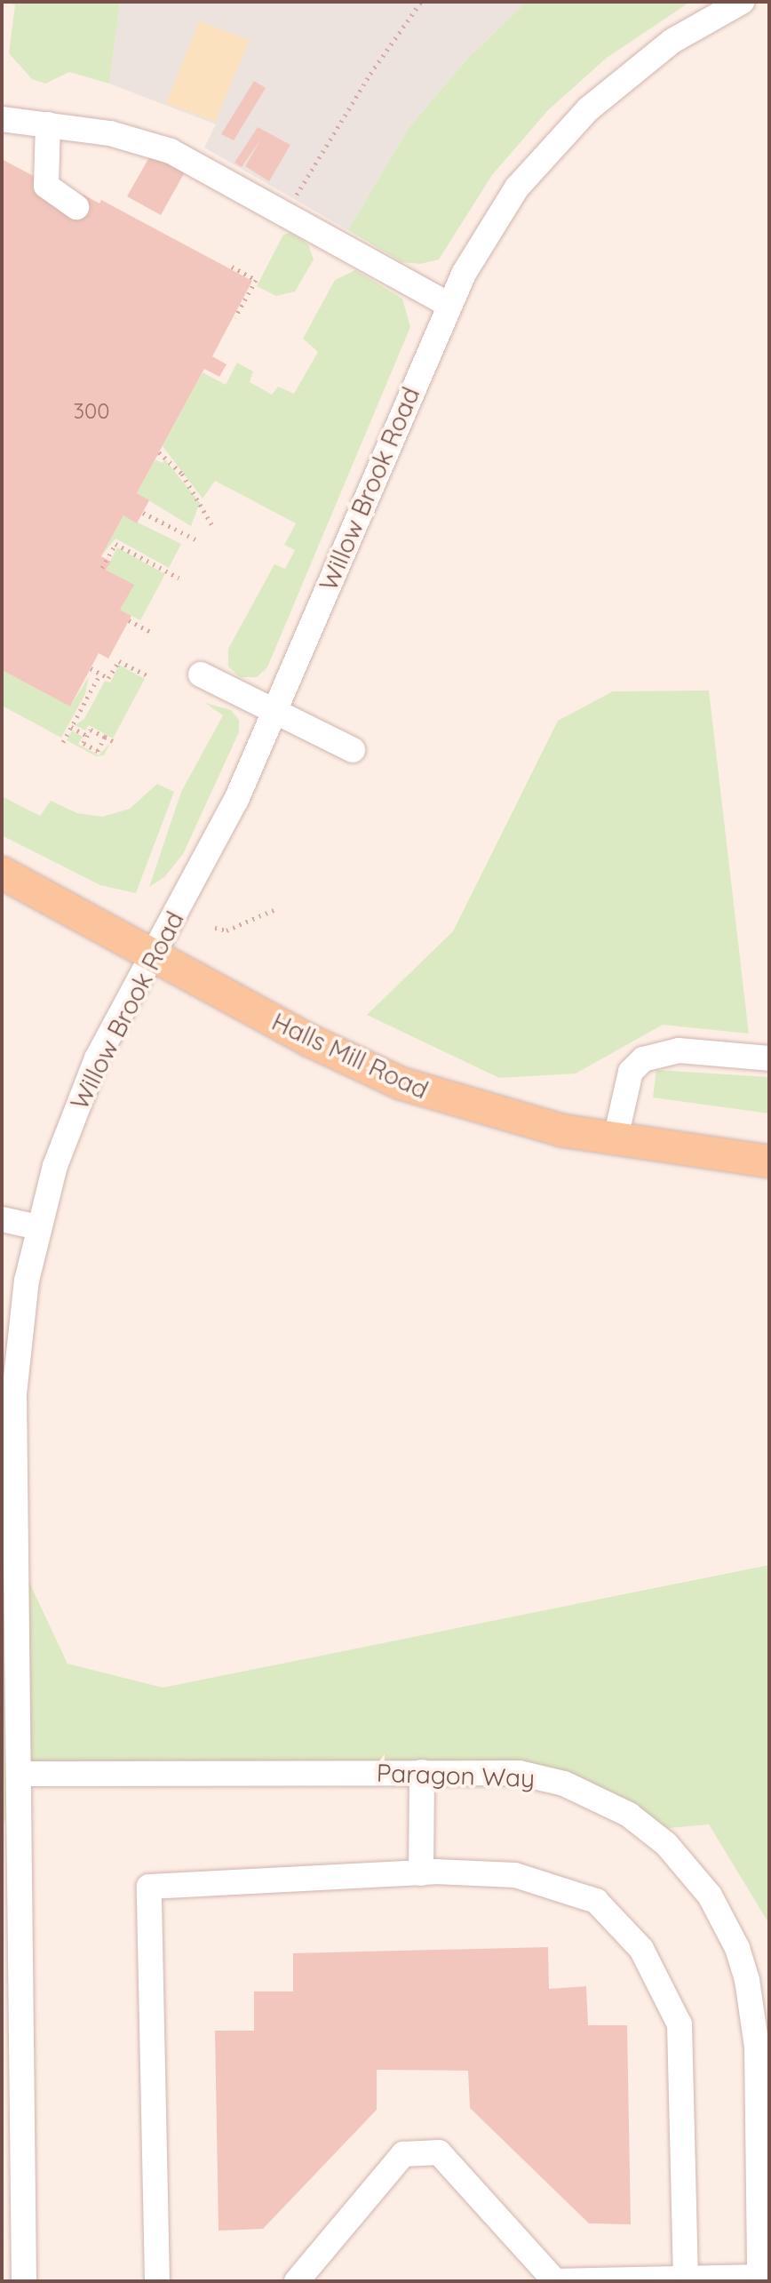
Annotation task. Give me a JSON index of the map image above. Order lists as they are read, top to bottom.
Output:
{
  "streets": {
    "main road": ["Halls Mill Road"],
    "street": ["Willow Brook Road", "Paragon Way"]
  },
  "crossings": [
    ["Willow Brook Road", "Halls Mill Road"],
    ["Willow Brook Road", "Paragon Way"]
  ],
  "house_numbers": ["300"]
}
